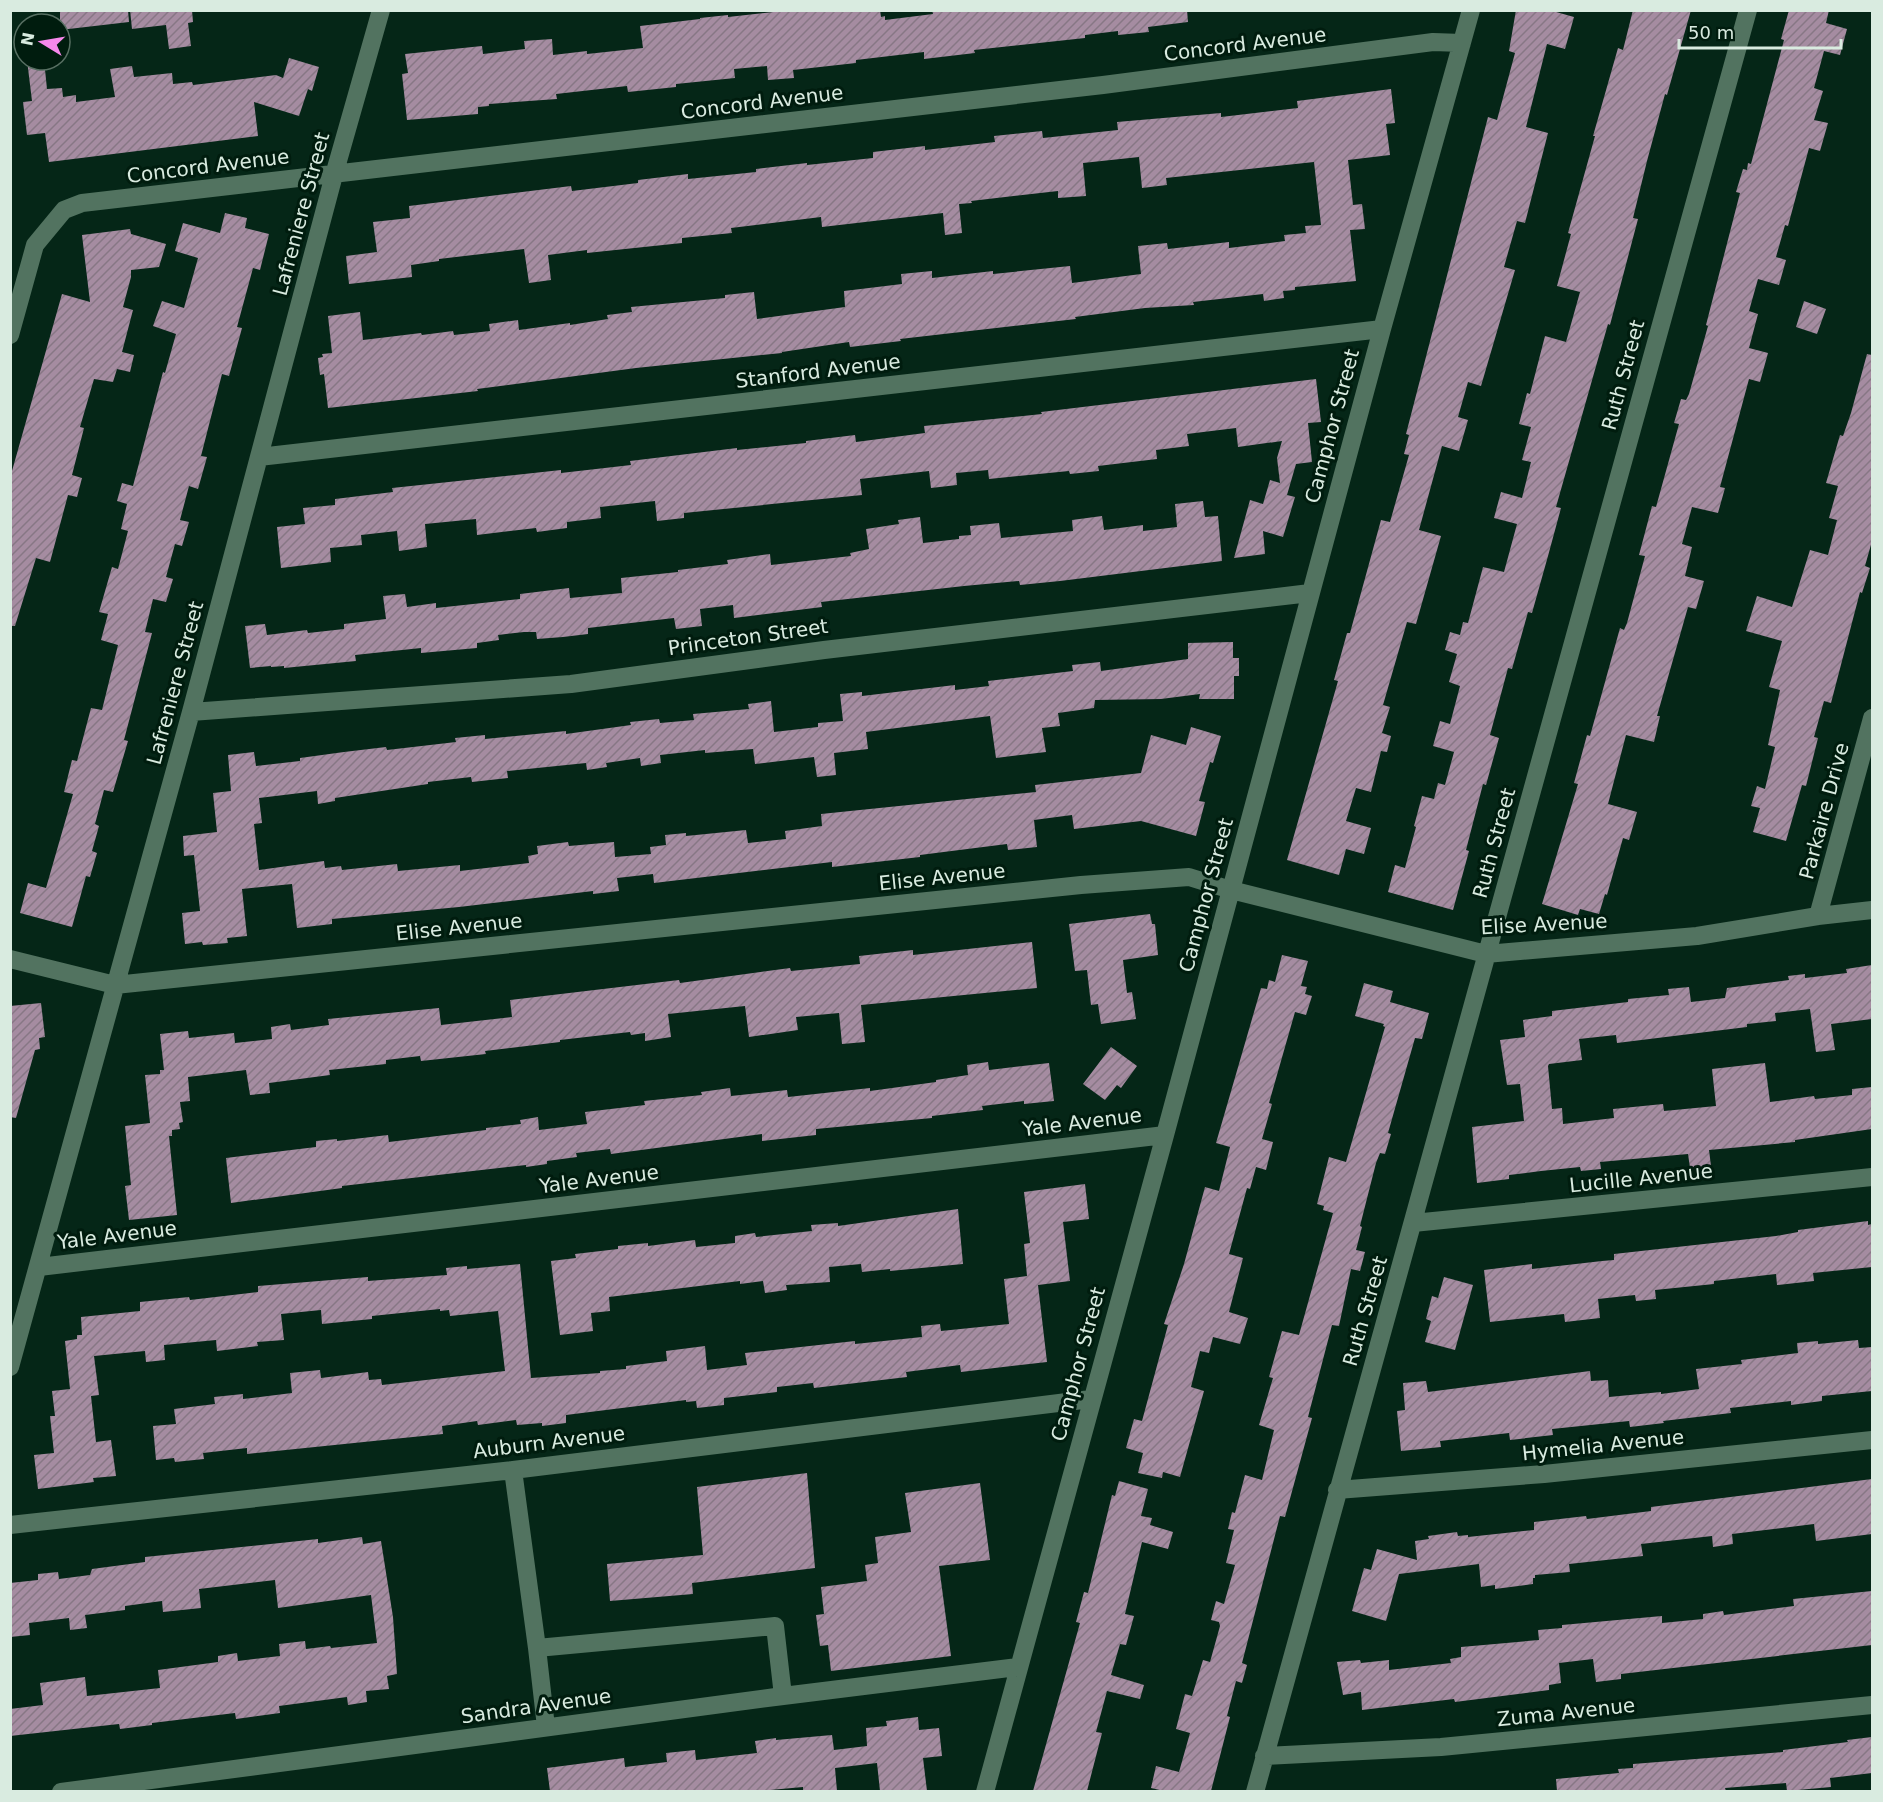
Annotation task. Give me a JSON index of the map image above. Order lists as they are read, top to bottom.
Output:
{
  "streets": {
    "street": [
      "Concord Avenue",
      "Lafreniere Street",
      "Stanford Avenue",
      "Ruth Street",
      "Camphor Street",
      "Princeton Street",
      "Parkaire Drive",
      "Elise Avenue",
      "Yale Avenue",
      "Lucille Avenue",
      "Auburn Avenue",
      "Hymelia Avenue",
      "Sandra Avenue",
      "Zuma Avenue"
    ]
  },
  "crossings": [
    ["Concord Avenue", "Lafreniere Street"],
    ["Concord Avenue", "Camphor Street"],
    ["Lafreniere Street", "Stanford Avenue"],
    ["Lafreniere Street", "Princeton Street"],
    ["Lafreniere Street", "Elise Avenue"],
    ["Lafreniere Street", "Yale Avenue"],
    ["Stanford Avenue", "Camphor Street"],
    ["Ruth Street", "Elise Avenue"],
    ["Ruth Street", "Lucille Avenue"],
    ["Ruth Street", "Hymelia Avenue"],
    ["Ruth Street", "Zuma Avenue"],
    ["Camphor Street", "Princeton Street"],
    ["Camphor Street", "Elise Avenue"],
    ["Camphor Street", "Yale Avenue"],
    ["Camphor Street", "Auburn Avenue"],
    ["Camphor Street", "Sandra Avenue"],
    ["Parkaire Drive", "Elise Avenue"]
  ],
  "scale_bar": "50 m",
  "north": "left"
}
